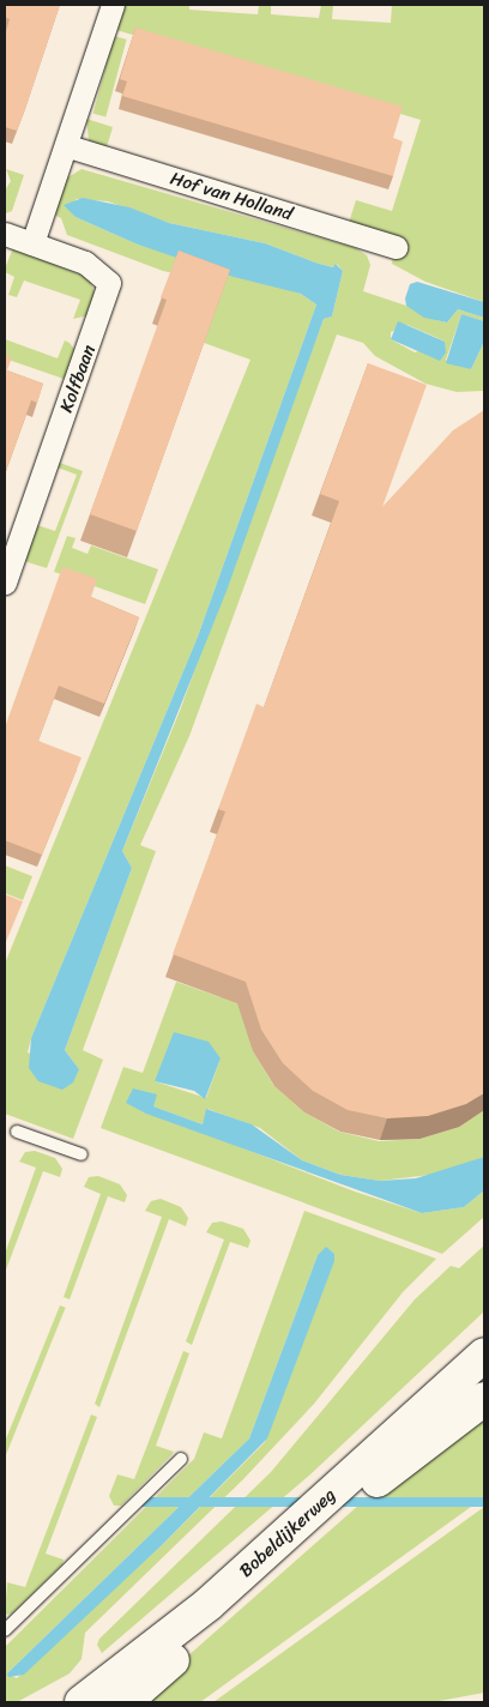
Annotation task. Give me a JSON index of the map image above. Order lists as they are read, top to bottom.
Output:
{
  "streets": {
    "street": ["Hof van Holland", "Kolfbaan", "Bobeldijkerweg"]
  }
}
